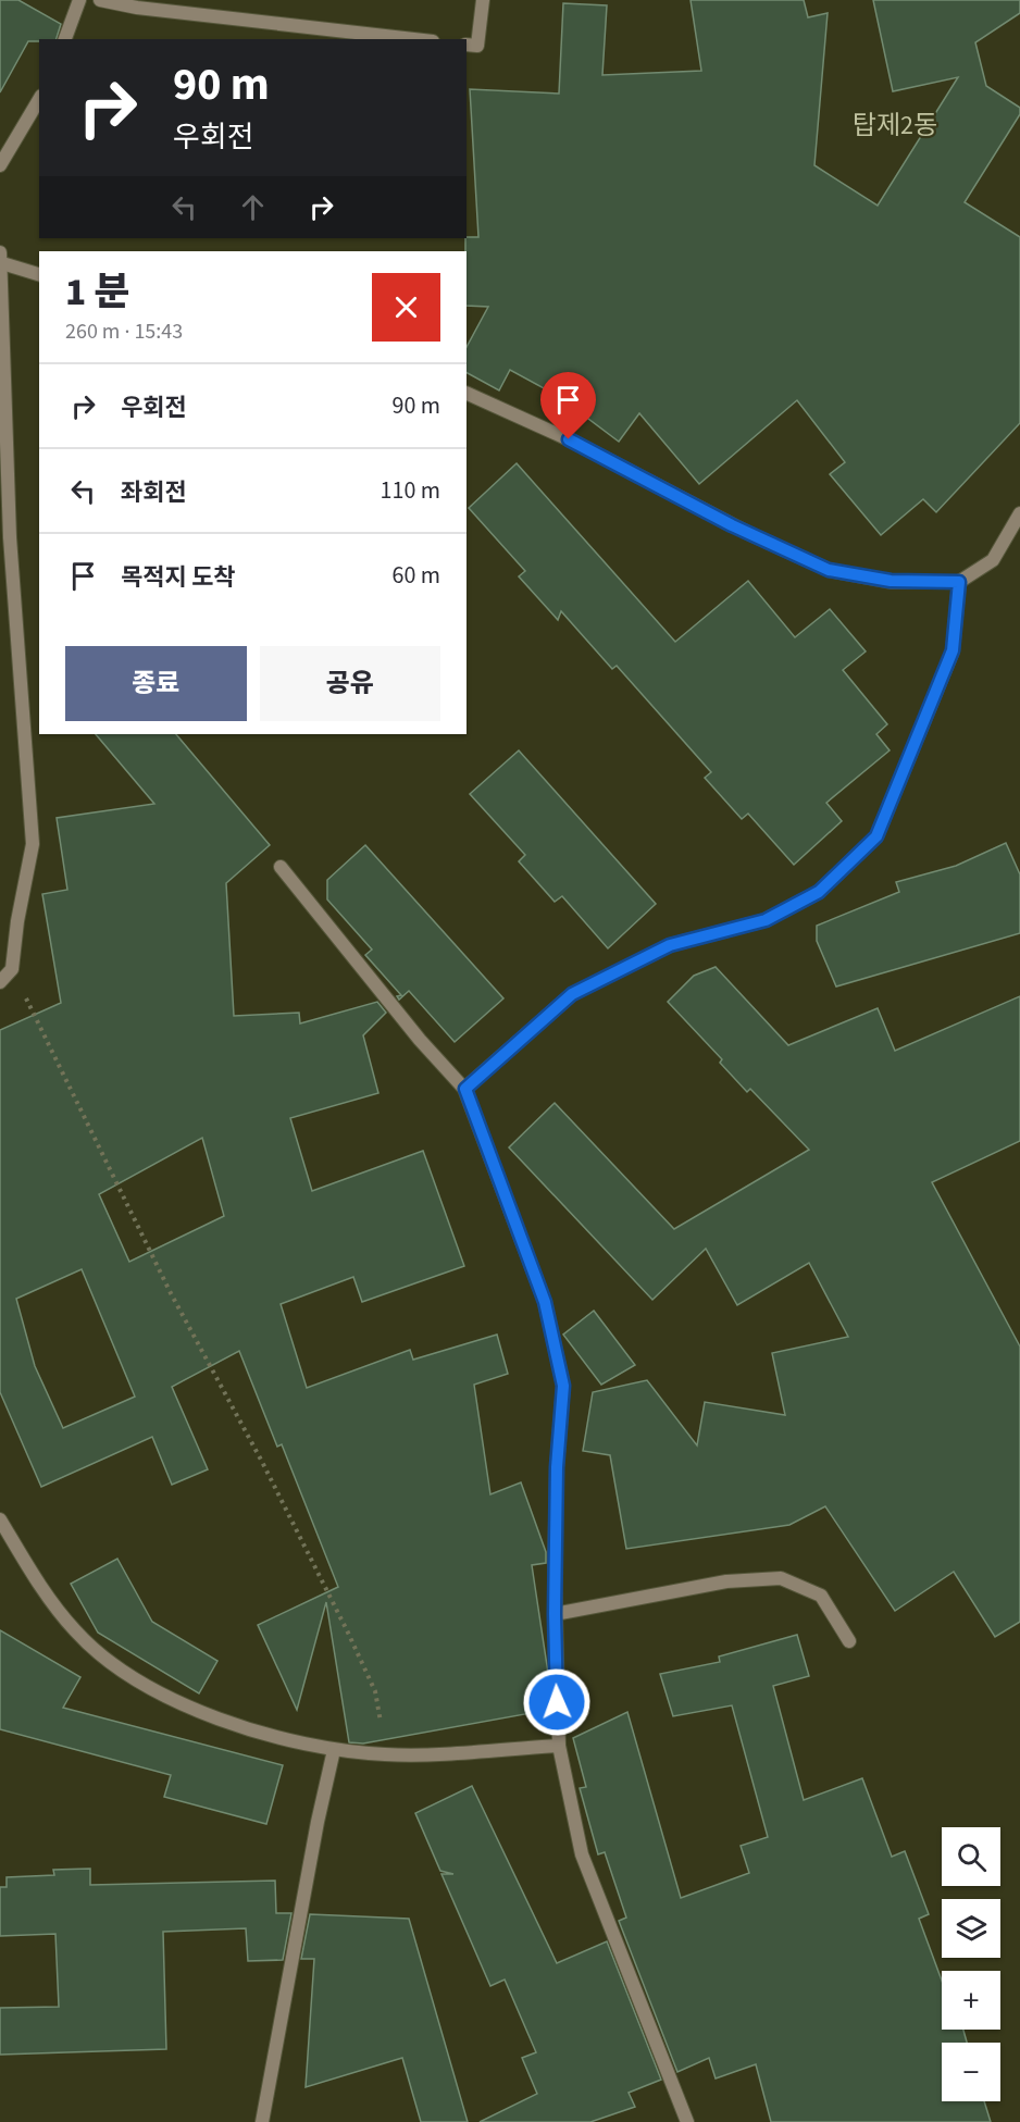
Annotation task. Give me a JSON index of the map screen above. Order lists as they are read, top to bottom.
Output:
{
  "districts": ["탑제2동"],
  "page": {
    "turn": ["90 m", "우회전"],
    "heading": ["1 분", "260 m · 15:43"],
    "list": [
      {
        "name": "우회전",
        "value": "90 m"
      },
      {
        "name": "좌회전",
        "value": "110 m"
      },
      {
        "name": "목적지 도착",
        "value": "60 m"
      }
    ],
    "buttons": ["종료", "공유"],
    "map_buttons": ["+", "−"]
  }
}
